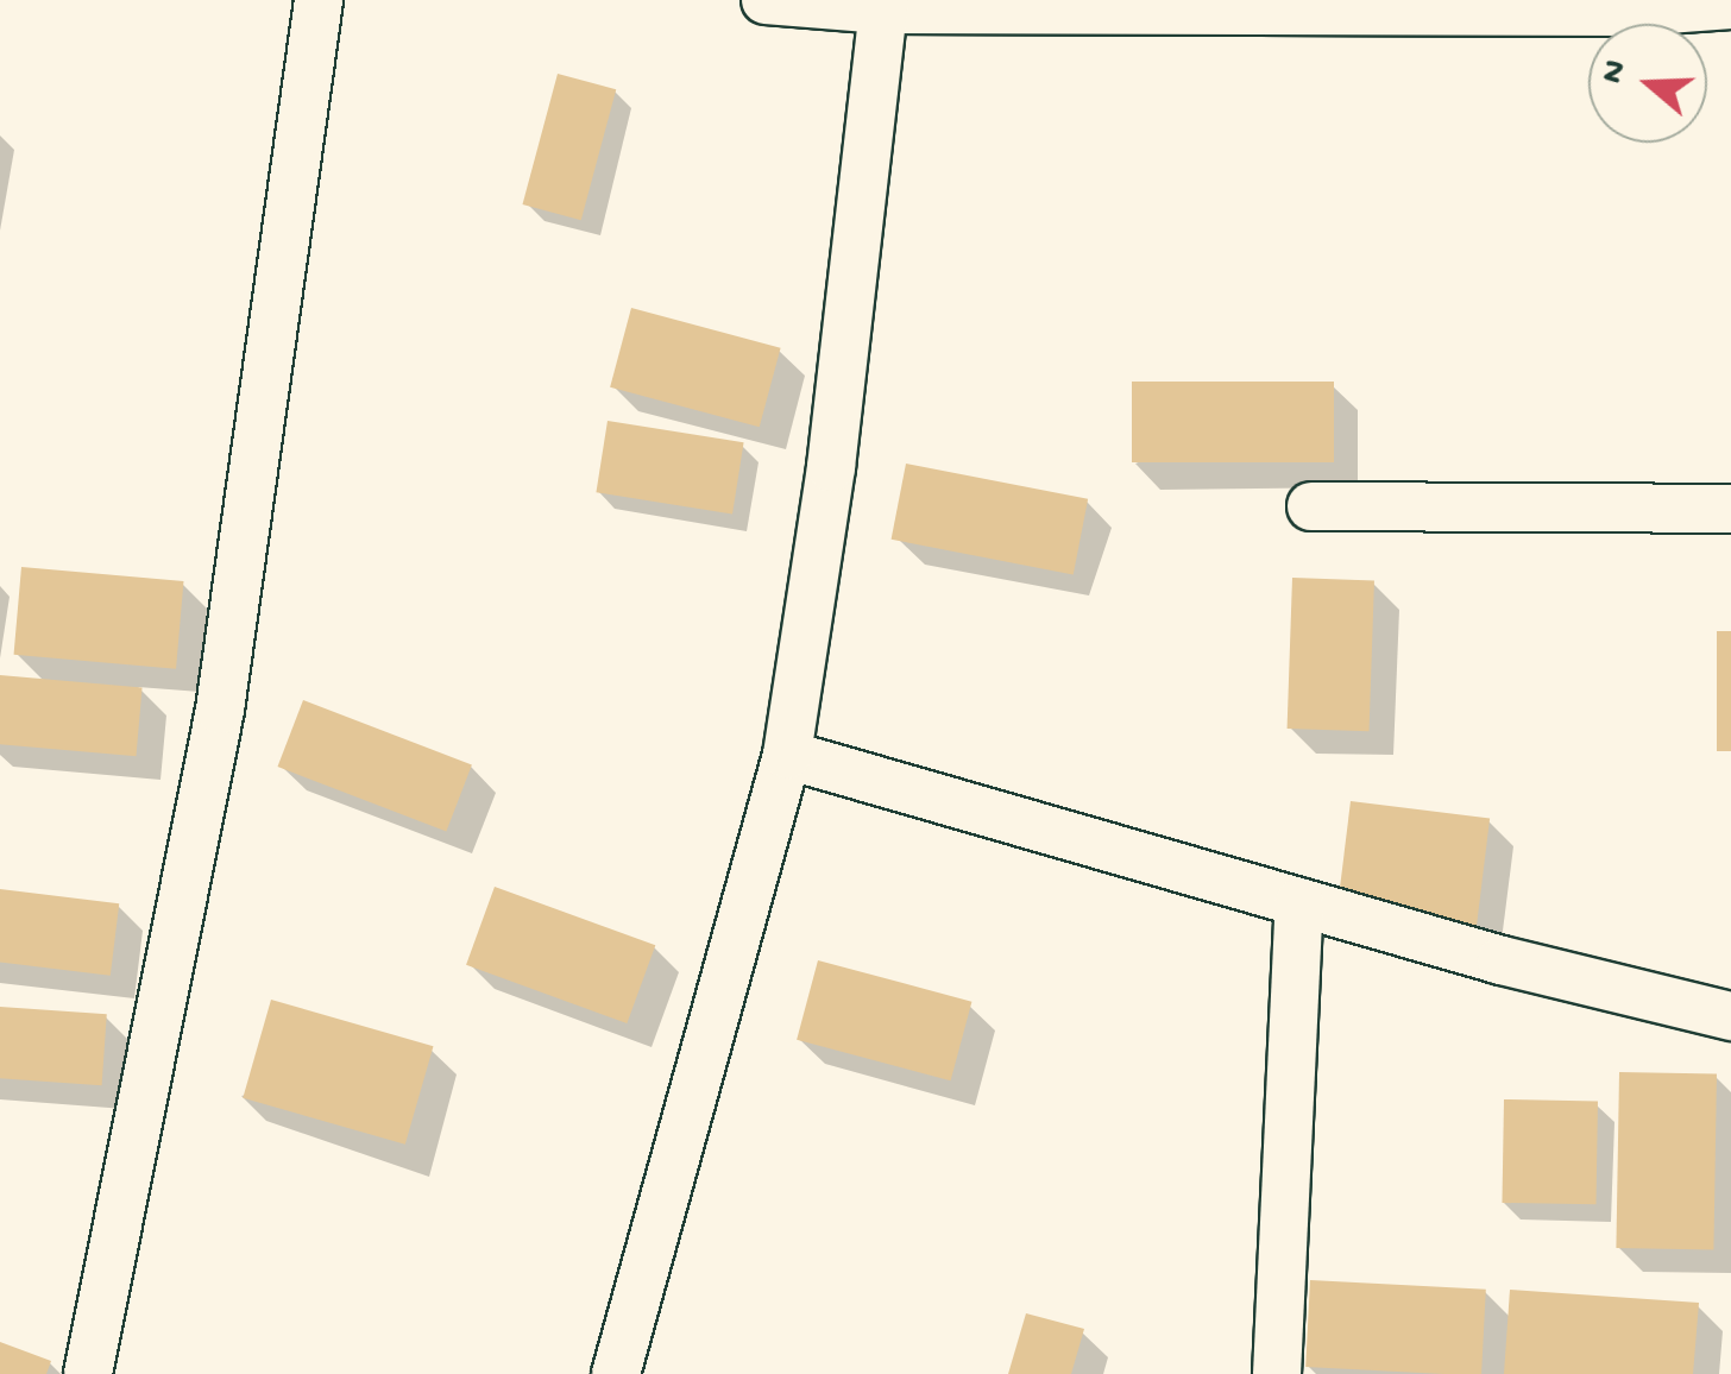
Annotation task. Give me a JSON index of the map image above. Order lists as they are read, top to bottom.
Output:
{
  "north": "left"
}
